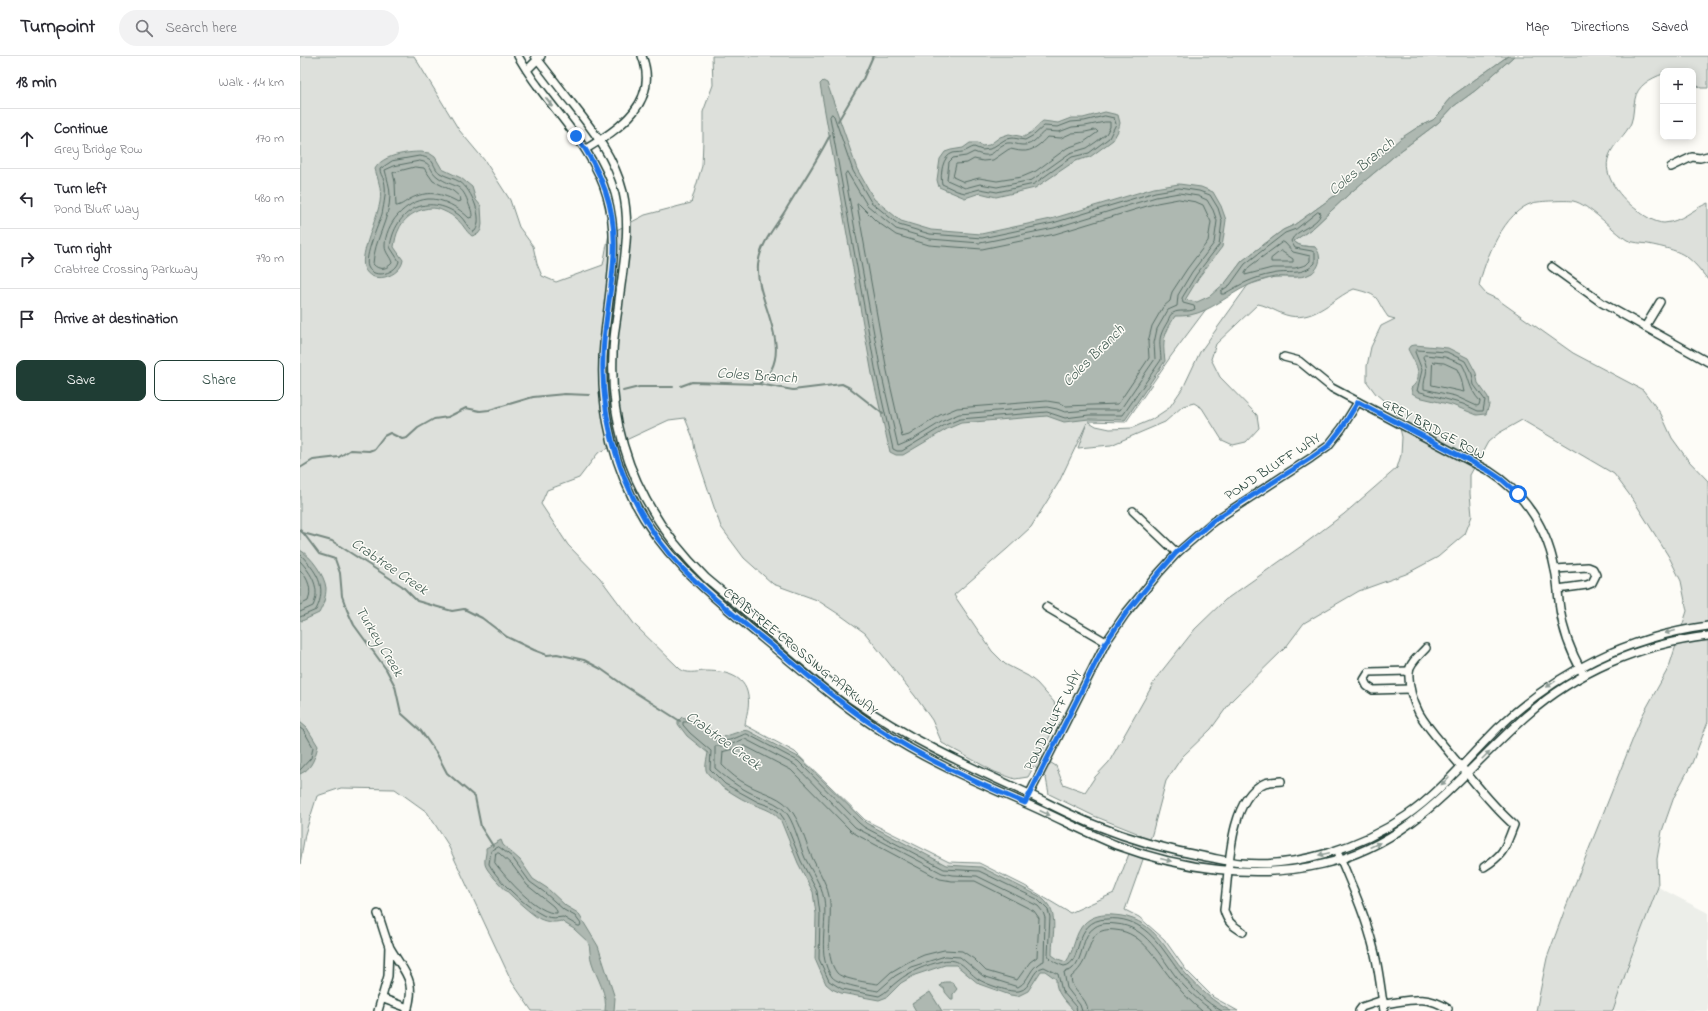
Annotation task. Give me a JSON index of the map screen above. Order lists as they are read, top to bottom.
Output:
{
  "streets": {
    "street": ["GREY BRIDGE ROW", "POND BLUFF WAY", "CRABTREE CROSSING PARKWAY"]
  },
  "crossings": [
    ["GREY BRIDGE ROW", "POND BLUFF WAY"],
    ["GREY BRIDGE ROW", "CRABTREE CROSSING PARKWAY"],
    ["POND BLUFF WAY", "CRABTREE CROSSING PARKWAY"]
  ],
  "water": ["Coles Branch", "Crabtree Creek", "Turkey Creek"],
  "page": {
    "header": "Turnpoint",
    "search": "Search here",
    "nav": ["Map", "Directions", "Saved"],
    "heading": ["18 min", "Walk · 1.4 km"],
    "map_buttons": ["+", "−"],
    "list": [
      ["Continue", "Grey Bridge Row", "170 m"],
      ["Turn left", "Pond Bluff Way", "480 m"],
      ["Turn right", "Crabtree Crossing Parkway", "790 m"],
      "Arrive at destination"
    ],
    "buttons": ["Save", "Share"]
  }
}
